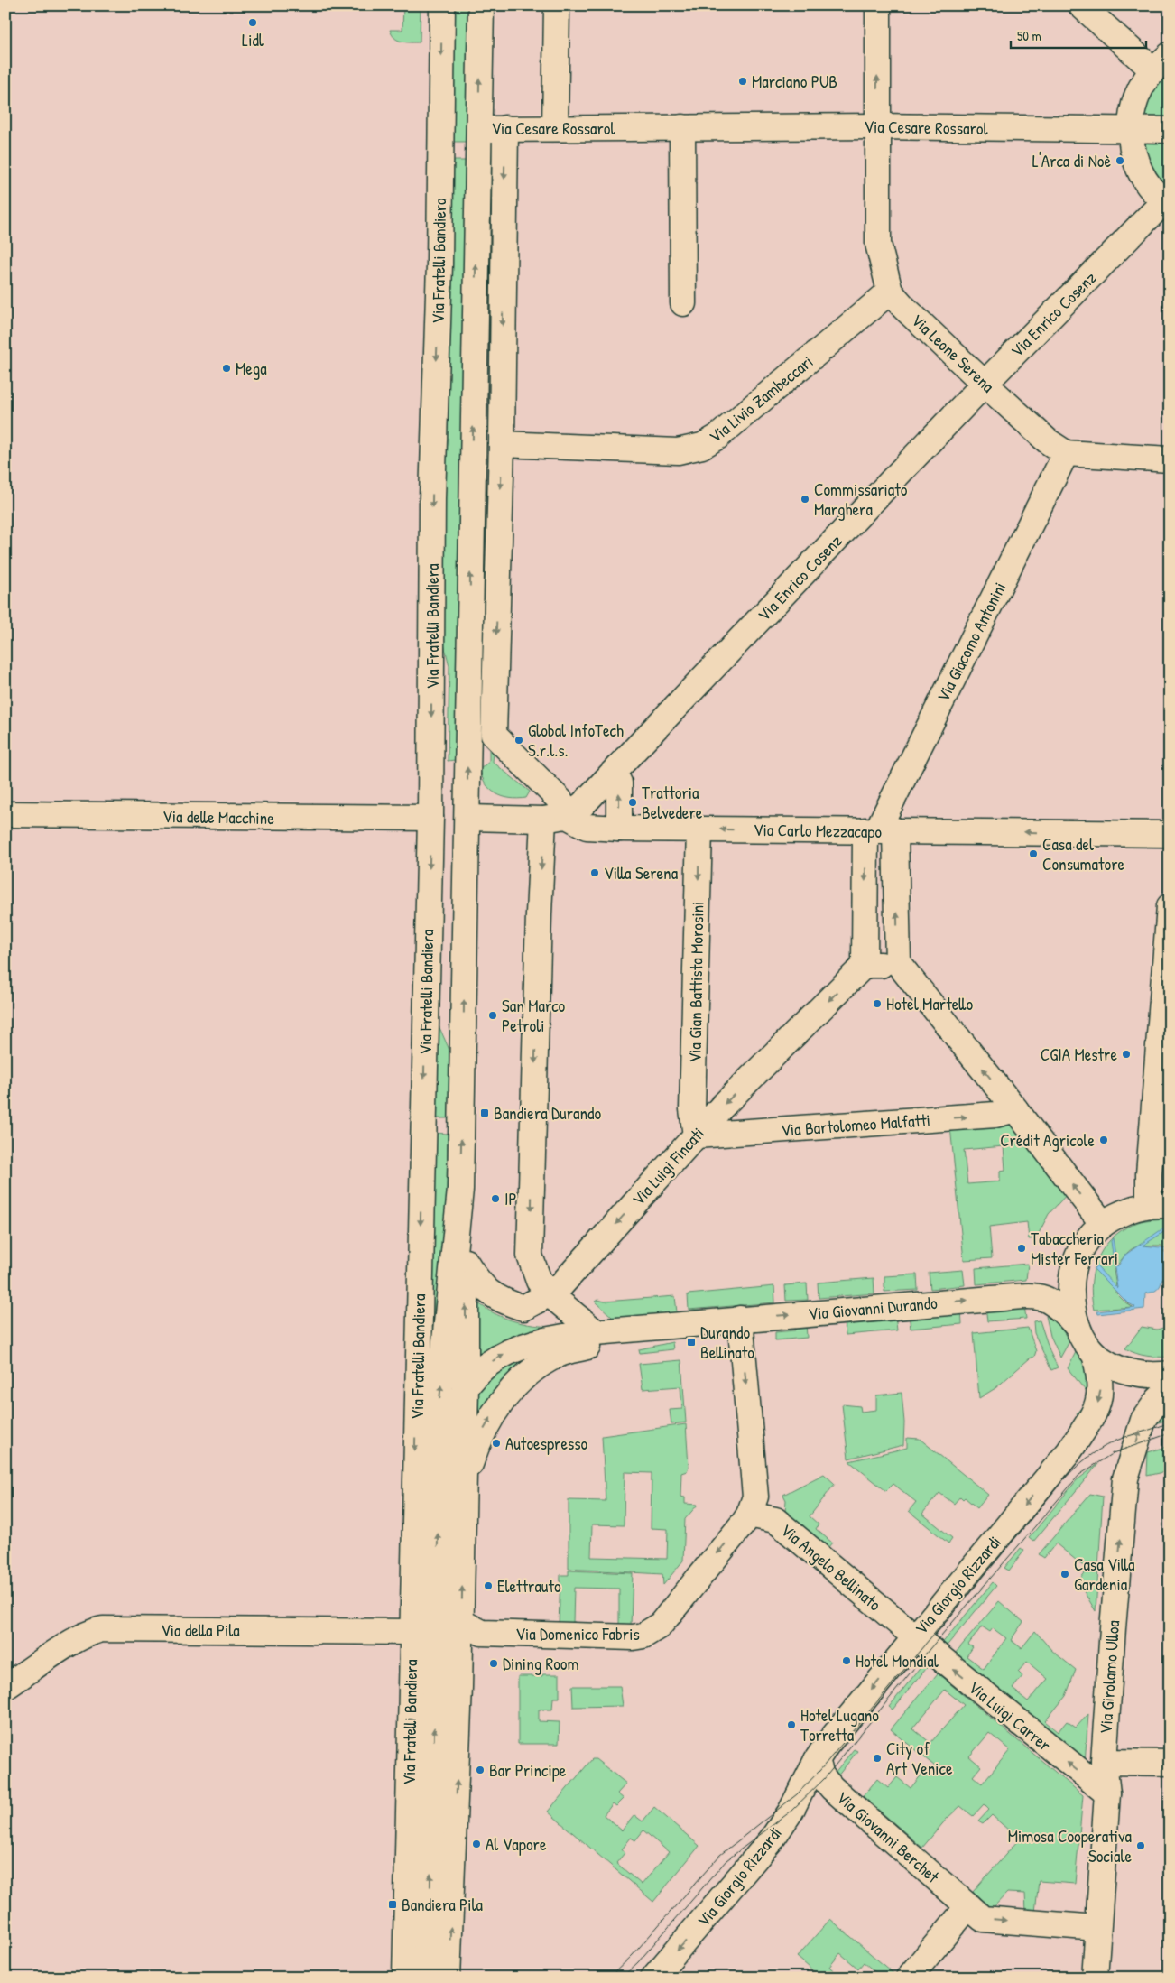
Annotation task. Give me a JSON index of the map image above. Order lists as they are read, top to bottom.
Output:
{
  "streets": {
    "street": [
      "Via Cesare Rossarol",
      "Via Fratelli Bandiera",
      "Via Enrico Cosenz",
      "Via Leone Serena",
      "Via Livio Zambeccari",
      "Via Giacomo Antonini",
      "Via delle Macchine",
      "Via Carlo Mezzacapo",
      "Via Gian Battista Morosini",
      "Via Bartolomeo Malfatti",
      "Via Luigi Fincati",
      "Via Giovanni Durando",
      "Via Angelo Bellinato",
      "Via Giorgio Rizzardi",
      "Via della Pila",
      "Via Domenico Fabris",
      "Via Girolamo Ulloa",
      "Via Luigi Carrer",
      "Via Giovanni Berchet"
    ]
  },
  "crossings": [
    ["Via Cesare Rossarol", "Via Fratelli Bandiera"],
    ["Via Cesare Rossarol", "Via Leone Serena"],
    ["Via Fratelli Bandiera", "Via delle Macchine"],
    ["Via Fratelli Bandiera", "Via Carlo Mezzacapo"],
    ["Via Fratelli Bandiera", "Via Luigi Fincati"],
    ["Via Fratelli Bandiera", "Via Giovanni Durando"],
    ["Via Fratelli Bandiera", "Via della Pila"],
    ["Via Fratelli Bandiera", "Via Domenico Fabris"],
    ["Via Enrico Cosenz", "Via Leone Serena"],
    ["Via Enrico Cosenz", "Via Carlo Mezzacapo"],
    ["Via Leone Serena", "Via Livio Zambeccari"],
    ["Via Leone Serena", "Via Giacomo Antonini"],
    ["Via Giacomo Antonini", "Via Carlo Mezzacapo"],
    ["Via delle Macchine", "Via Carlo Mezzacapo"],
    ["Via Carlo Mezzacapo", "Via Gian Battista Morosini"],
    ["Via Gian Battista Morosini", "Via Bartolomeo Malfatti"],
    ["Via Gian Battista Morosini", "Via Luigi Fincati"],
    ["Via Bartolomeo Malfatti", "Via Luigi Fincati"],
    ["Via Angelo Bellinato", "Via Giorgio Rizzardi"],
    ["Via Angelo Bellinato", "Via Domenico Fabris"],
    ["Via Angelo Bellinato", "Via Luigi Carrer"],
    ["Via Giorgio Rizzardi", "Via Luigi Carrer"],
    ["Via Giorgio Rizzardi", "Via Giovanni Berchet"],
    ["Via Girolamo Ulloa", "Via Luigi Carrer"],
    ["Via Girolamo Ulloa", "Via Giovanni Berchet"]
  ],
  "one_way": [
    "Via Carlo Mezzacapo",
    "Via Bartolomeo Malfatti",
    "Via Luigi Fincati",
    "Via Giovanni Durando",
    "Via Giorgio Rizzardi",
    "Via Domenico Fabris",
    "Via Girolamo Ulloa",
    "Via Luigi Carrer",
    "Via Giovanni Berchet"
  ],
  "places": {
    "other": [
      "Lidl",
      "Marciano PUB",
      "L'Arca di Noè",
      "Mega",
      "Commissariato Marghera",
      "Global InfoTech S.r.l.s.",
      "Trattoria Belvedere",
      "Casa del Consumatore",
      "Villa Serena",
      "Hotel Martello",
      "San Marco Petroli",
      "CGIA Mestre",
      "Crédit Agricole",
      "IP",
      "Tabaccheria Mister Ferrari",
      "Autoespresso",
      "Casa Villa Gardenia",
      "Elettrauto",
      "Hotel Mondial",
      "Dining Room",
      "Hotel Lugano Torretta",
      "City of Art Venice",
      "Bar Principe",
      "Al Vapore",
      "Mimosa Cooperativa Sociale"
    ],
    "transit": ["Bandiera Durando", "Durando Bellinato", "Bandiera Pila"]
  },
  "scale_bar": "50 m"
}
